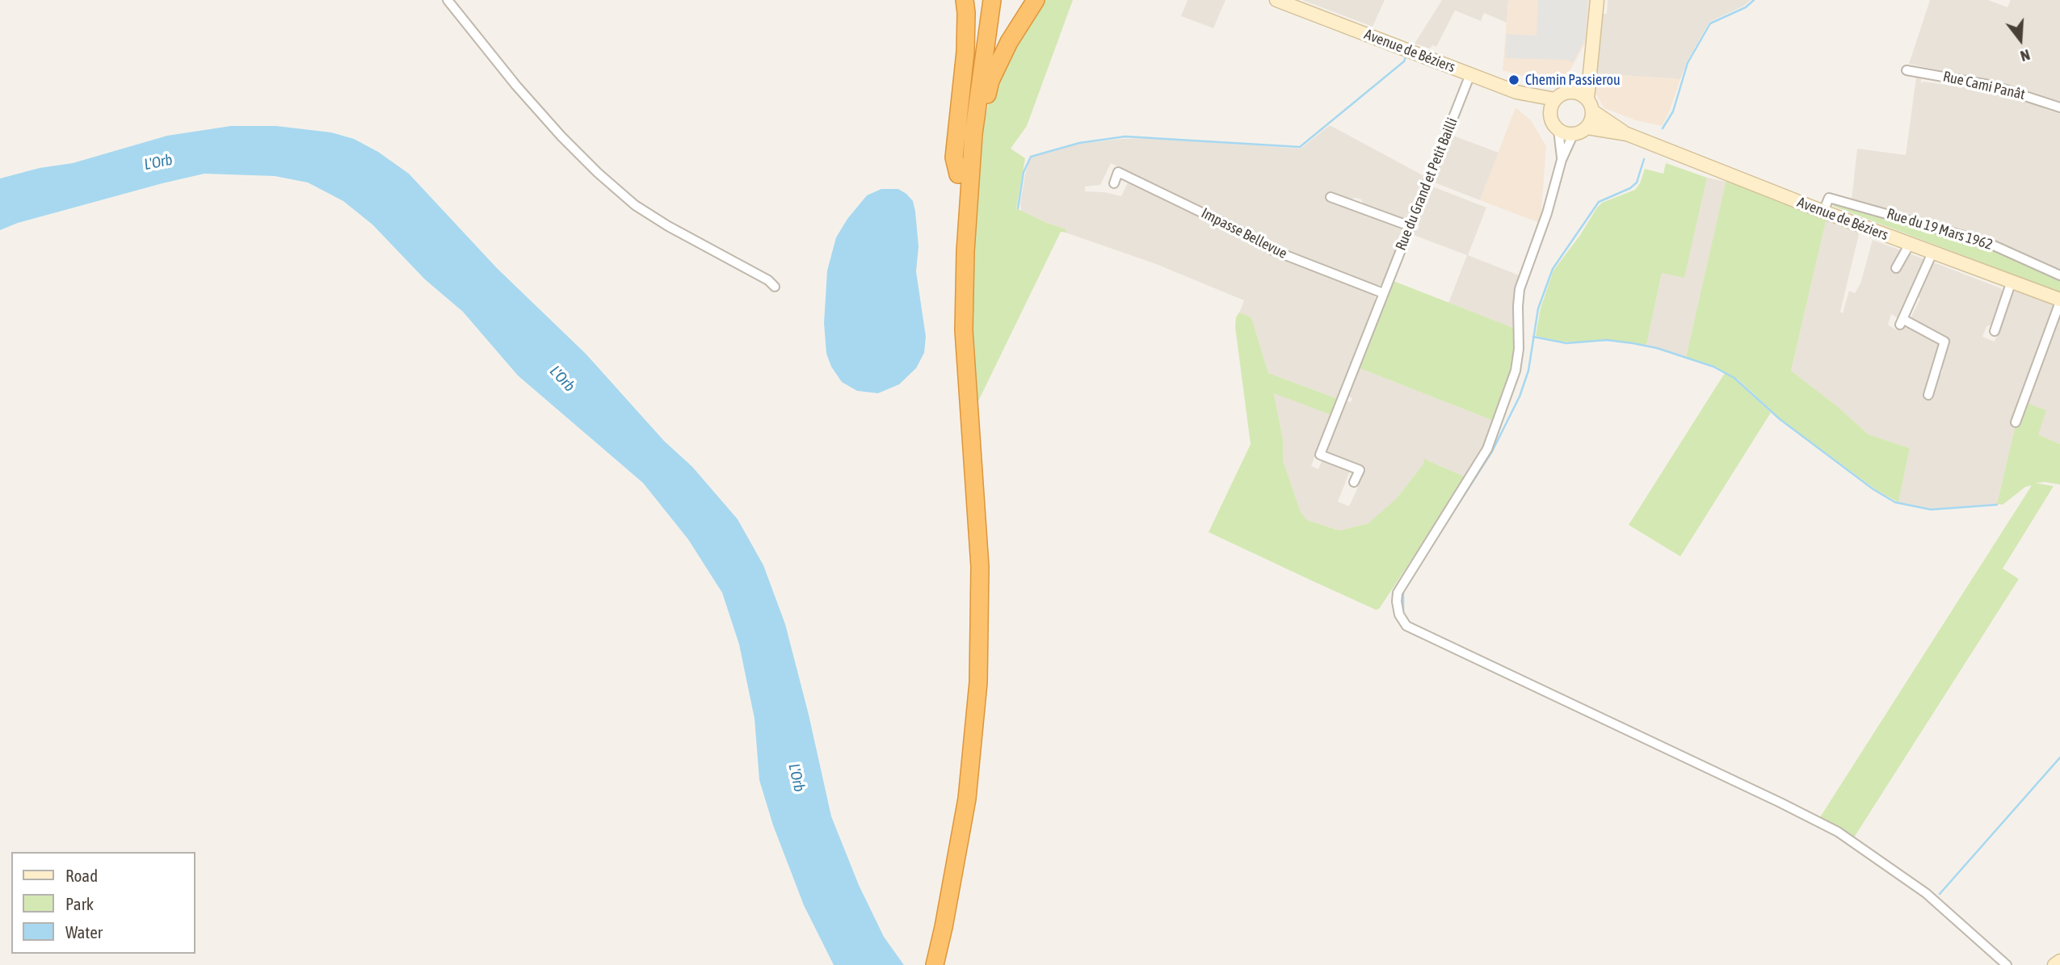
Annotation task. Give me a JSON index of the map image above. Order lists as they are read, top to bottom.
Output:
{
  "streets": {
    "main road": ["Avenue de Béziers"],
    "street": [
      "Rue Cami Panât",
      "Rue du Grand et Petit Bailli",
      "Rue du 19 Mars 1962",
      "Impasse Bellevue"
    ]
  },
  "crossings": [
    ["Avenue de Béziers", "Rue du Grand et Petit Bailli"],
    ["Avenue de Béziers", "Rue du 19 Mars 1962"],
    ["Rue du Grand et Petit Bailli", "Impasse Bellevue"]
  ],
  "water": ["L'Orb"],
  "places": ["Chemin Passierou"],
  "legend": ["Road", "Park", "Water"],
  "north": "bottom"
}
